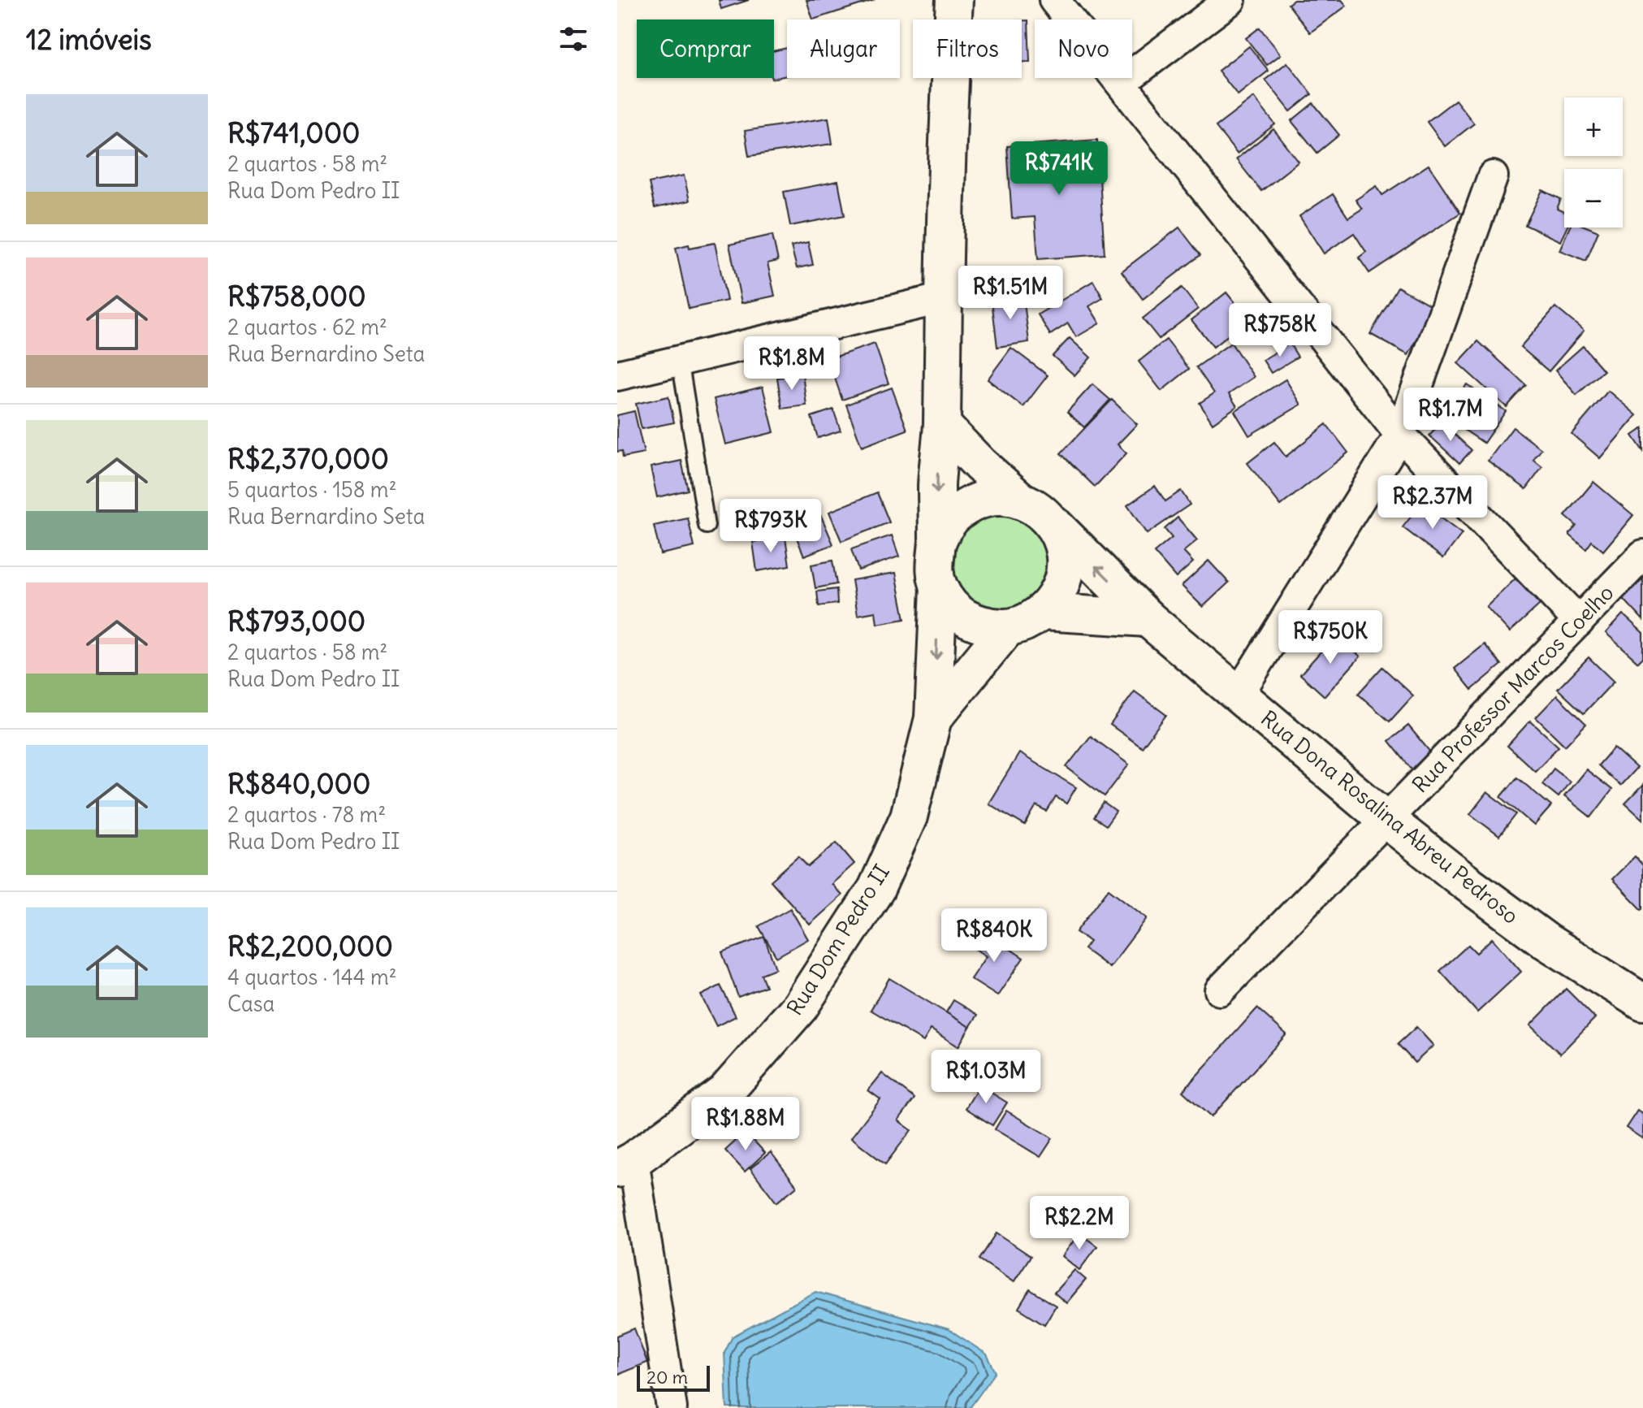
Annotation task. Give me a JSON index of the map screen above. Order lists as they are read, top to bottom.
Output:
{
  "streets": {
    "main road": ["Rua Dona Rosalina Abreu Pedroso", "Rua Dom Pedro II"],
    "street": ["Rua Professor Marcos Coelho"]
  },
  "crossings": [
    ["Rua Professor Marcos Coelho", "Rua Dona Rosalina Abreu Pedroso"],
    ["Rua Dona Rosalina Abreu Pedroso", "Rua Dom Pedro II"]
  ],
  "scale_bar": "20 m",
  "page": {
    "heading": "12 imóveis",
    "chip": [
      "Comprar",
      "Alugar",
      "Filtros",
      "Novo"
    ],
    "list": [
      {
        "name": "R$741,000",
        "note": "2 quartos · 58 m² · Rua Dom Pedro II"
      },
      {
        "name": "R$758,000",
        "note": "2 quartos · 62 m² · Rua Bernardino Seta"
      },
      {
        "name": "R$2,370,000",
        "note": "5 quartos · 158 m² · Rua Bernardino Seta"
      },
      {
        "name": "R$793,000",
        "note": "2 quartos · 58 m² · Rua Dom Pedro II"
      },
      {
        "name": "R$840,000",
        "note": "2 quartos · 78 m² · Rua Dom Pedro II"
      },
      {
        "name": "R$2,200,000",
        "note": "4 quartos · 144 m² · Casa"
      }
    ],
    "map_buttons": ["+", "−"],
    "price": [
      "R$741K",
      "R$1.51M",
      "R$758K",
      "R$1.8M",
      "R$1.7M",
      "R$2.37M",
      "R$793K",
      "R$750K",
      "R$840K",
      "R$1.03M",
      "R$1.88M",
      "R$2.2M"
    ],
    "scale": "20 m"
  }
}
